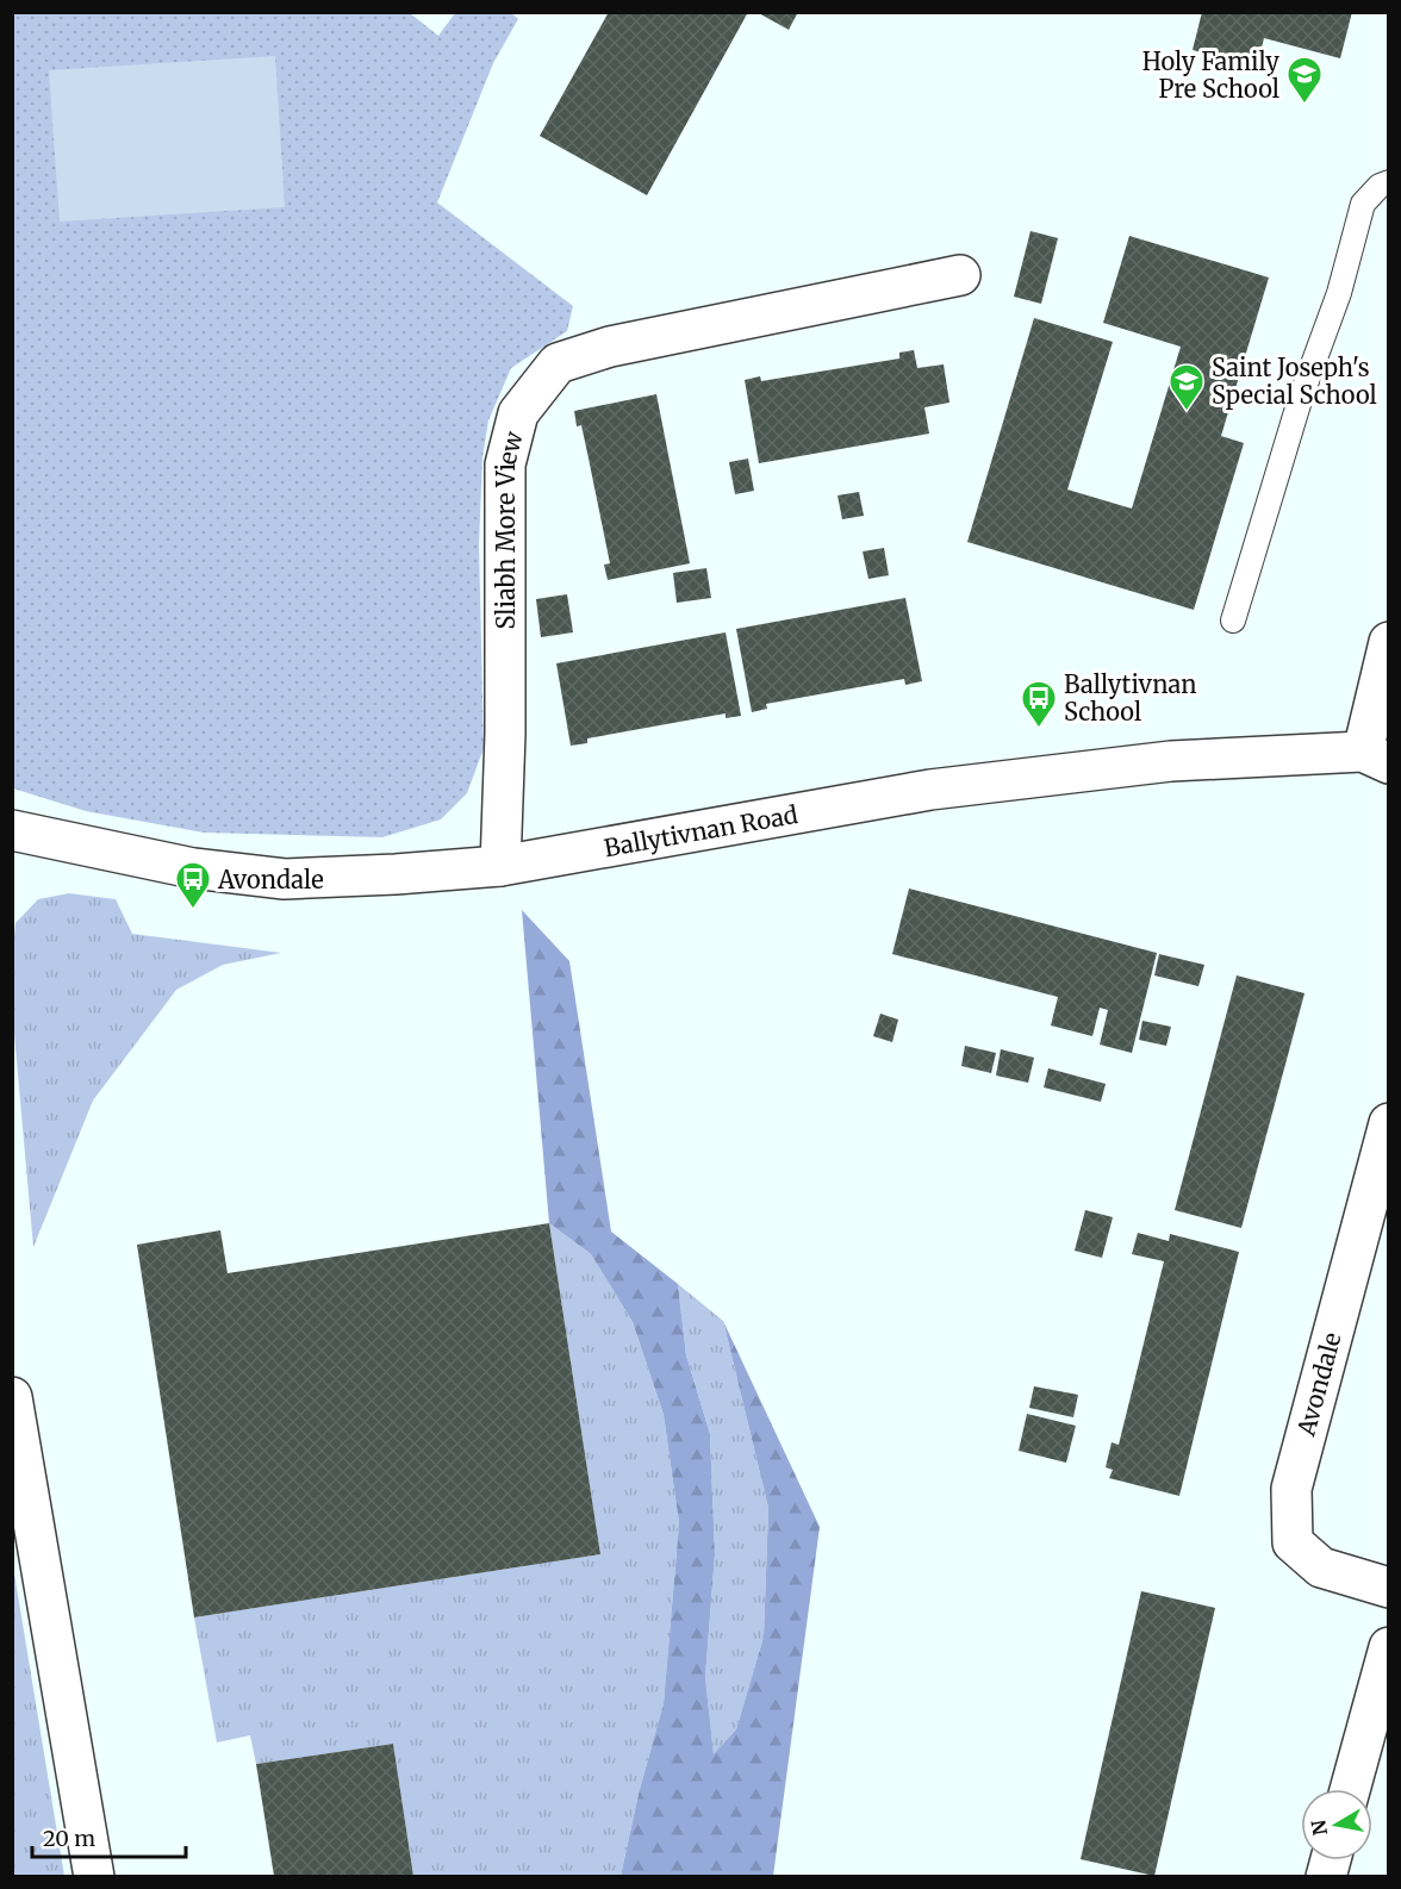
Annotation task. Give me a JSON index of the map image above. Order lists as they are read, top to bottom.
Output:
{
  "streets": {
    "street": ["Sliabh More View", "Ballytivnan Road", "Avondale"]
  },
  "crossings": [
    ["Sliabh More View", "Ballytivnan Road"]
  ],
  "places": {
    "school or university": ["Holy Family Pre School", "Saint Joseph's Special School"],
    "bus stop": ["Ballytivnan School", "Avondale"]
  },
  "scale_bar": "20 m",
  "north": "left"
}
